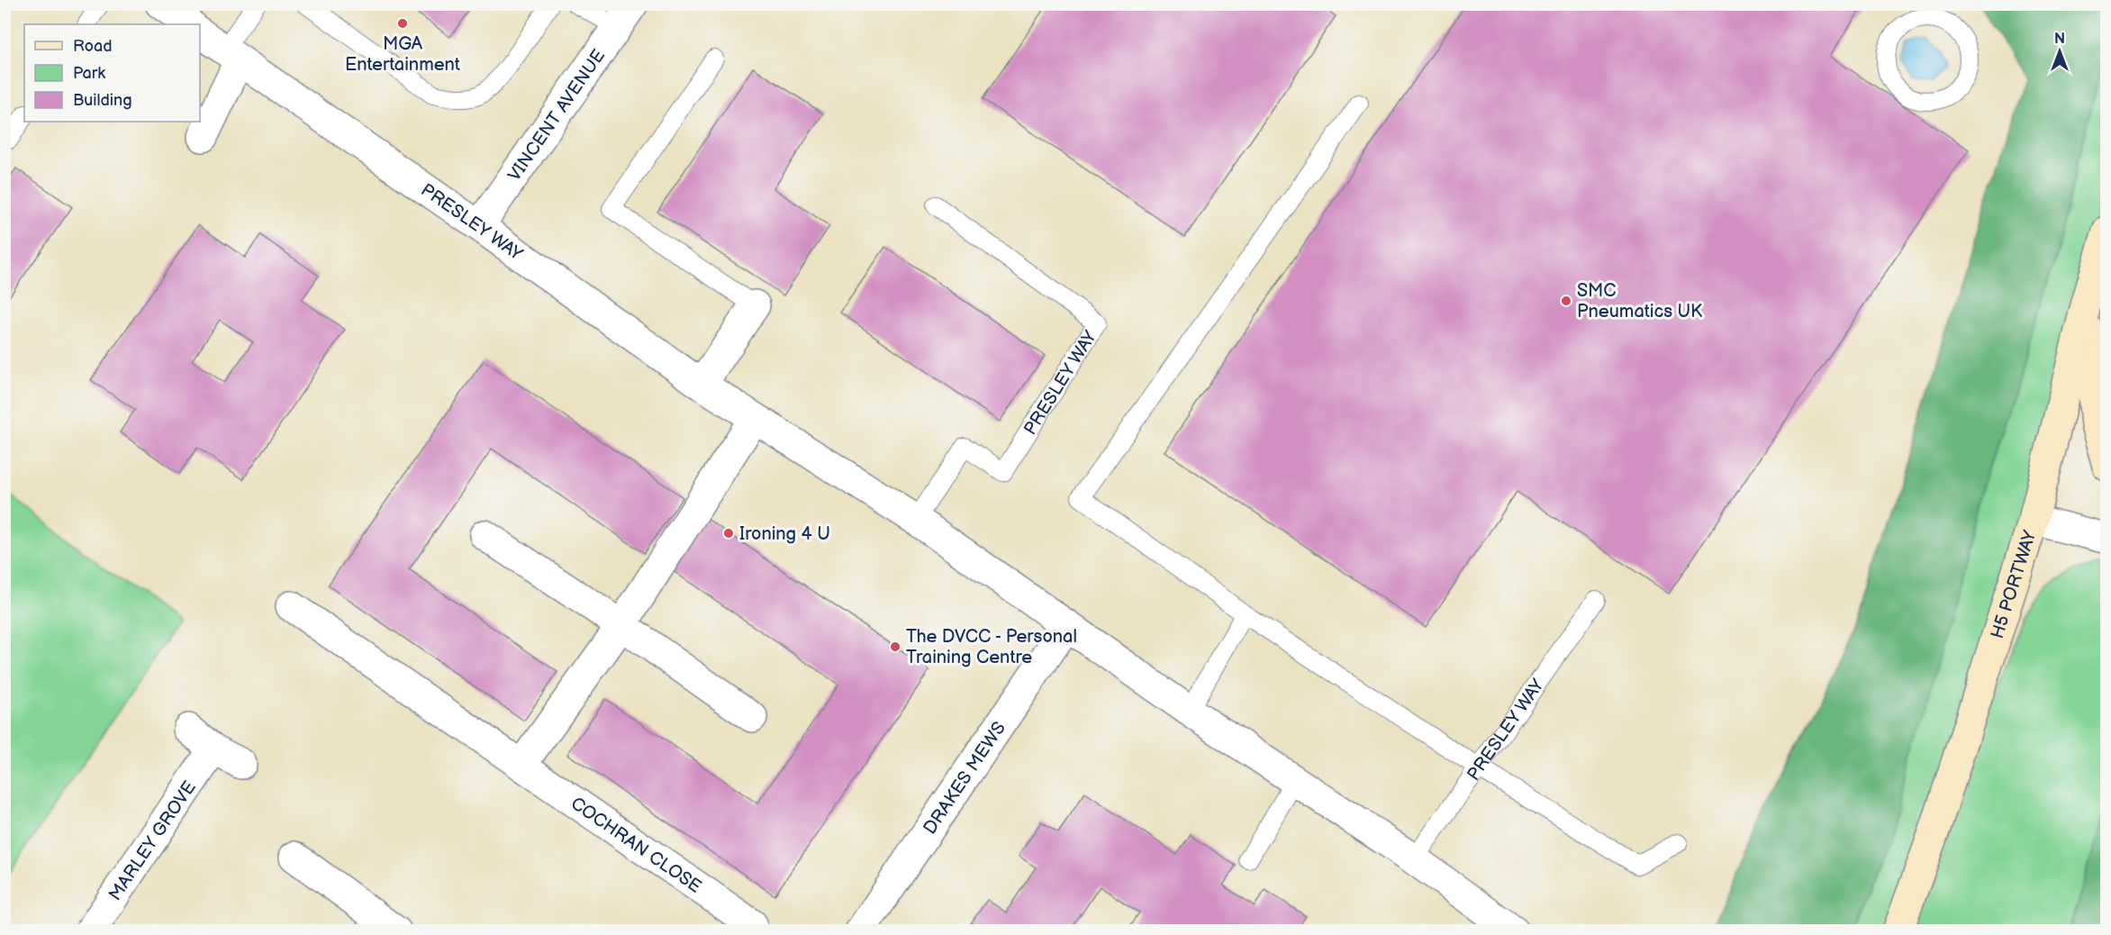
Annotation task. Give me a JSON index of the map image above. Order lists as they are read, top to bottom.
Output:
{
  "streets": {
    "street": [
      "VINCENT AVENUE",
      "PRESLEY WAY",
      "H5 PORTWAY",
      "DRAKES MEWS",
      "MARLEY GROVE",
      "COCHRAN CLOSE"
    ]
  },
  "crossings": [
    ["VINCENT AVENUE", "PRESLEY WAY"],
    ["PRESLEY WAY", "DRAKES MEWS"]
  ],
  "places": [
    "MGA Entertainment",
    "SMC Pneumatics UK",
    "Ironing 4 U",
    "The DVCC - Personal Training Centre"
  ],
  "legend": ["Road", "Park", "Building"],
  "north": "top"
}
